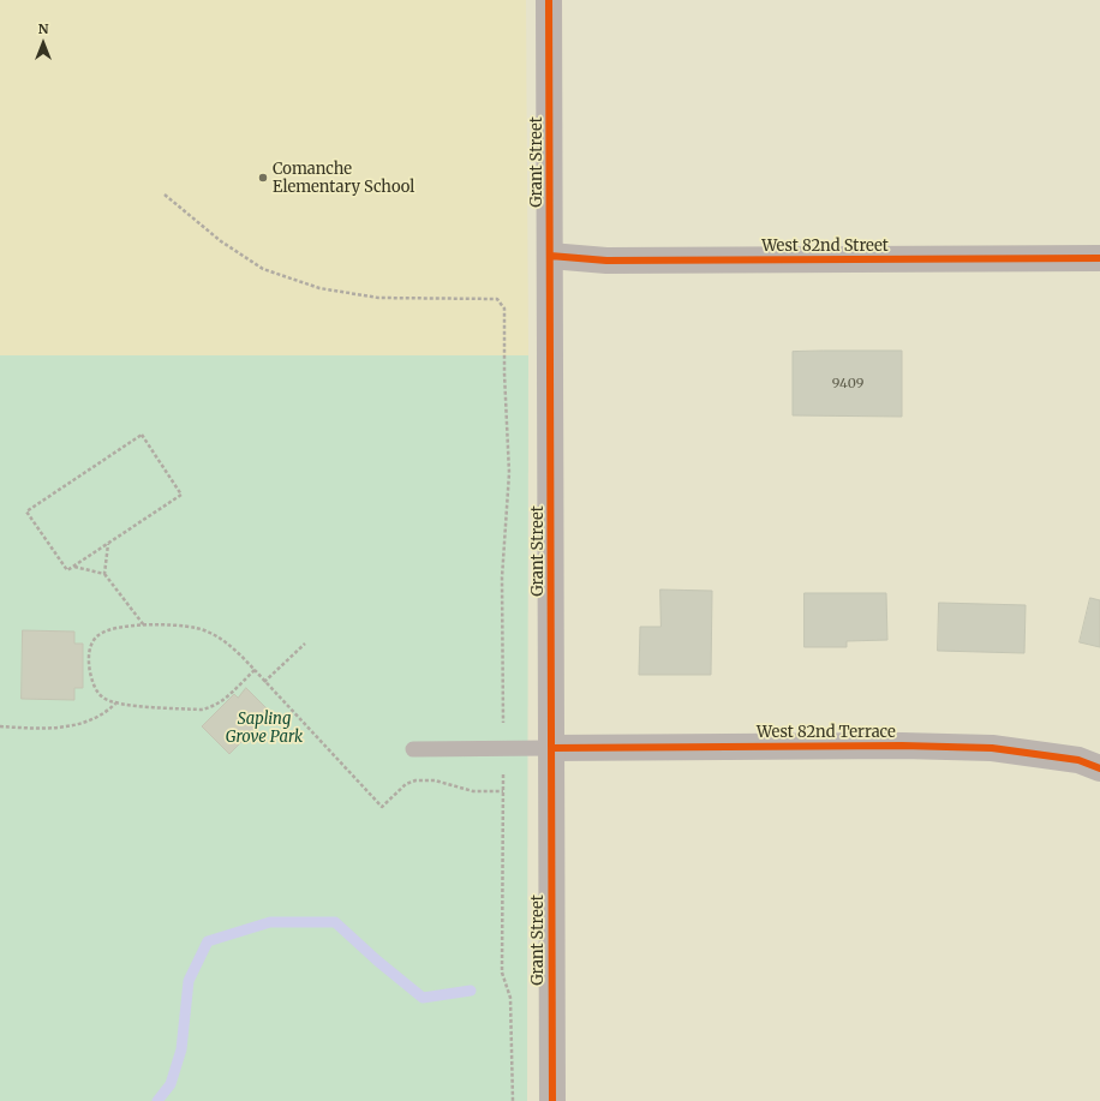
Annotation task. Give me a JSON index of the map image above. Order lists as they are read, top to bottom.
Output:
{
  "streets": {
    "street": ["Grant Street", "West 82nd Street", "West 82nd Terrace"]
  },
  "crossings": [
    ["Grant Street", "West 82nd Street"],
    ["Grant Street", "West 82nd Terrace"]
  ],
  "parks": ["Sapling Grove Park"],
  "places": ["Comanche Elementary School"],
  "house_numbers": ["9409"],
  "north": "top"
}
